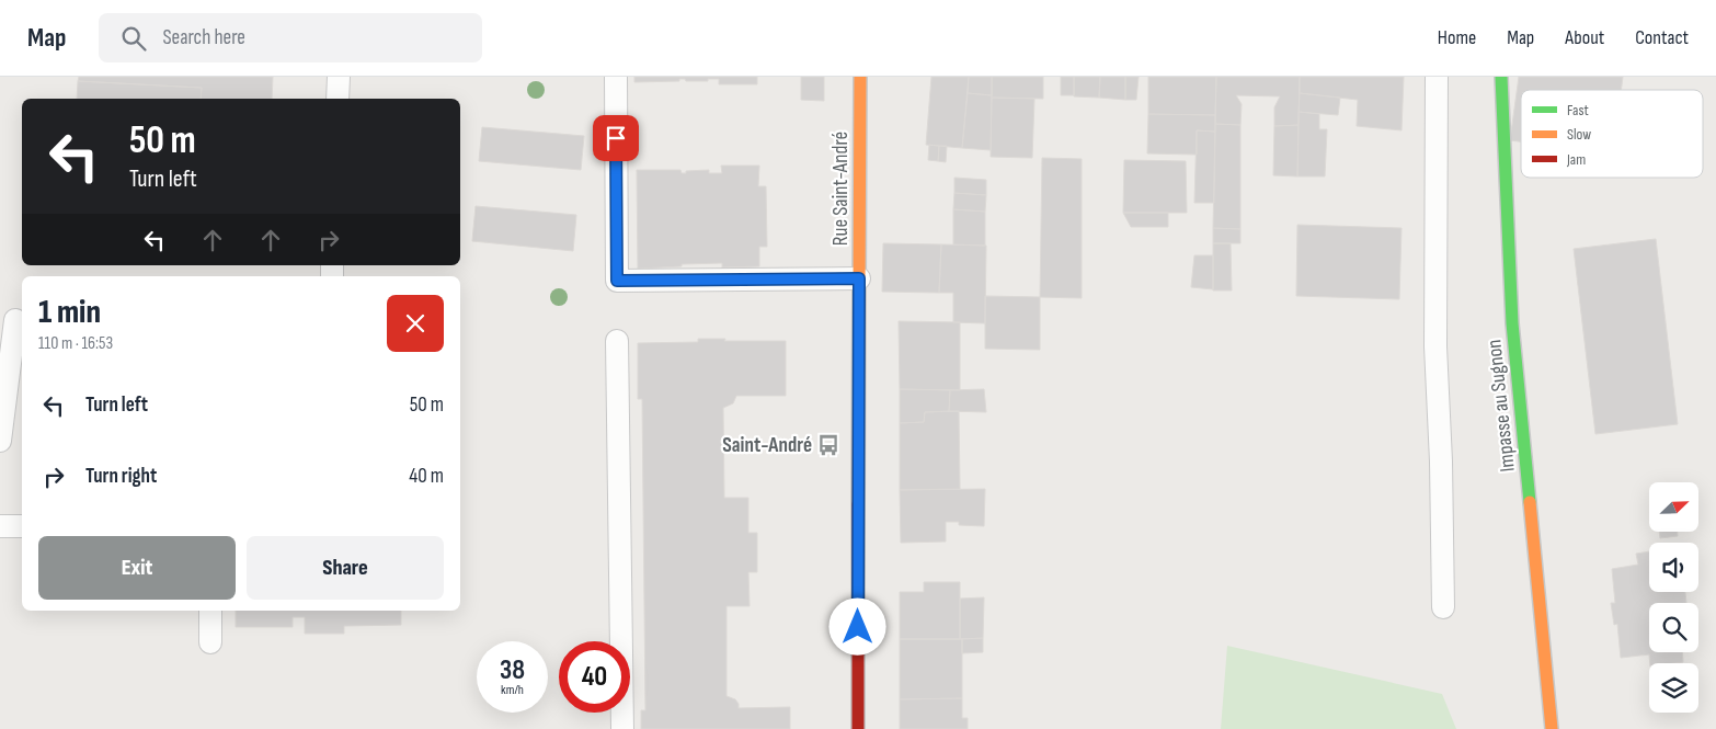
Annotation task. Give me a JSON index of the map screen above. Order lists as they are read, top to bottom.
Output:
{
  "streets": {
    "street": ["Rue Saint-André", "Impasse au Sugnon"]
  },
  "places": {
    "bus stop": ["Saint-André"]
  },
  "legend": ["Fast", "Slow", "Jam"],
  "north": "top right",
  "page": {
    "header": "Map",
    "search": "Search here",
    "nav": [
      "Home",
      "Map",
      "About",
      "Contact"
    ],
    "turn": ["50 m", "Turn left"],
    "heading": ["1 min", "110 m · 16:53"],
    "list": [
      {
        "name": "Turn left",
        "value": "50 m"
      },
      {
        "name": "Turn right",
        "value": "40 m"
      }
    ],
    "buttons": ["Exit", "Share"],
    "speed": "38 km/h",
    "limit": "40"
  }
}
